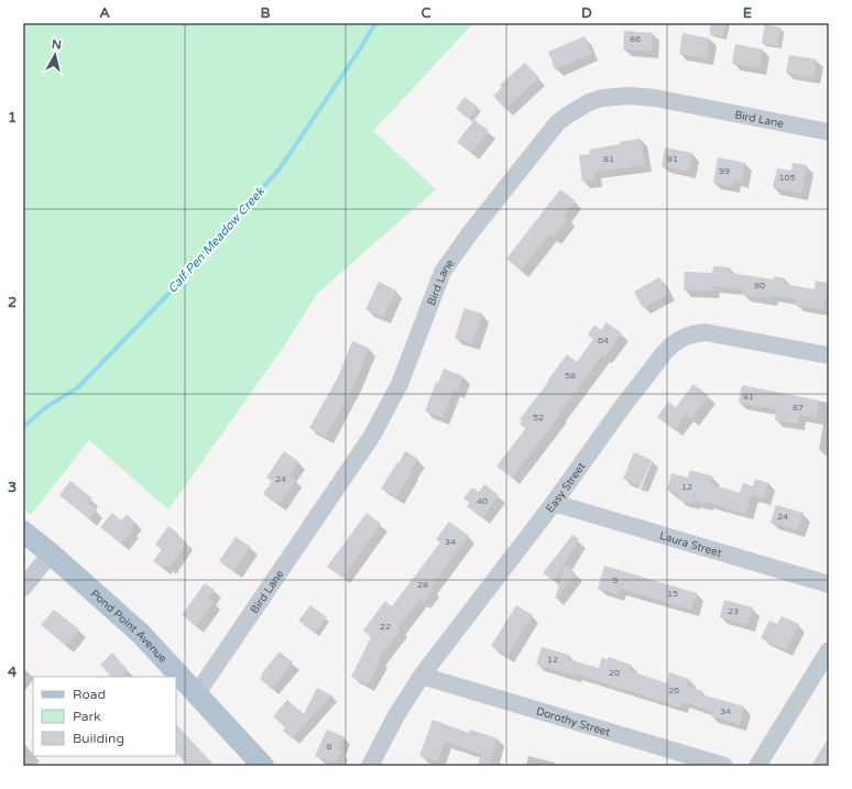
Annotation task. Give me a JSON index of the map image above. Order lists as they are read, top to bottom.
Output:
{
  "streets": {
    "main road": ["Pond Point Avenue"],
    "street": [
      "Bird Lane",
      "Easy Street",
      "Laura Street",
      "Dorothy Street"
    ]
  },
  "crossings": [
    ["Bird Lane", "Pond Point Avenue"],
    ["Easy Street", "Laura Street"],
    ["Easy Street", "Dorothy Street"]
  ],
  "water": ["Calf Pen Meadow Creek"],
  "house_numbers": [
    "86",
    "81",
    "91",
    "99",
    "105",
    "80",
    "64",
    "58",
    "81",
    "87",
    "52",
    "24",
    "12",
    "40",
    "24",
    "34",
    "9",
    "28",
    "15",
    "23",
    "22",
    "12",
    "20",
    "26",
    "34",
    "8"
  ],
  "legend": ["Road", "Park", "Building"],
  "north": "top",
  "grid": {
    "columns": [
      "A",
      "B",
      "C",
      "D",
      "E"
    ],
    "rows": [
      "1",
      "2",
      "3",
      "4"
    ]
  }
}
